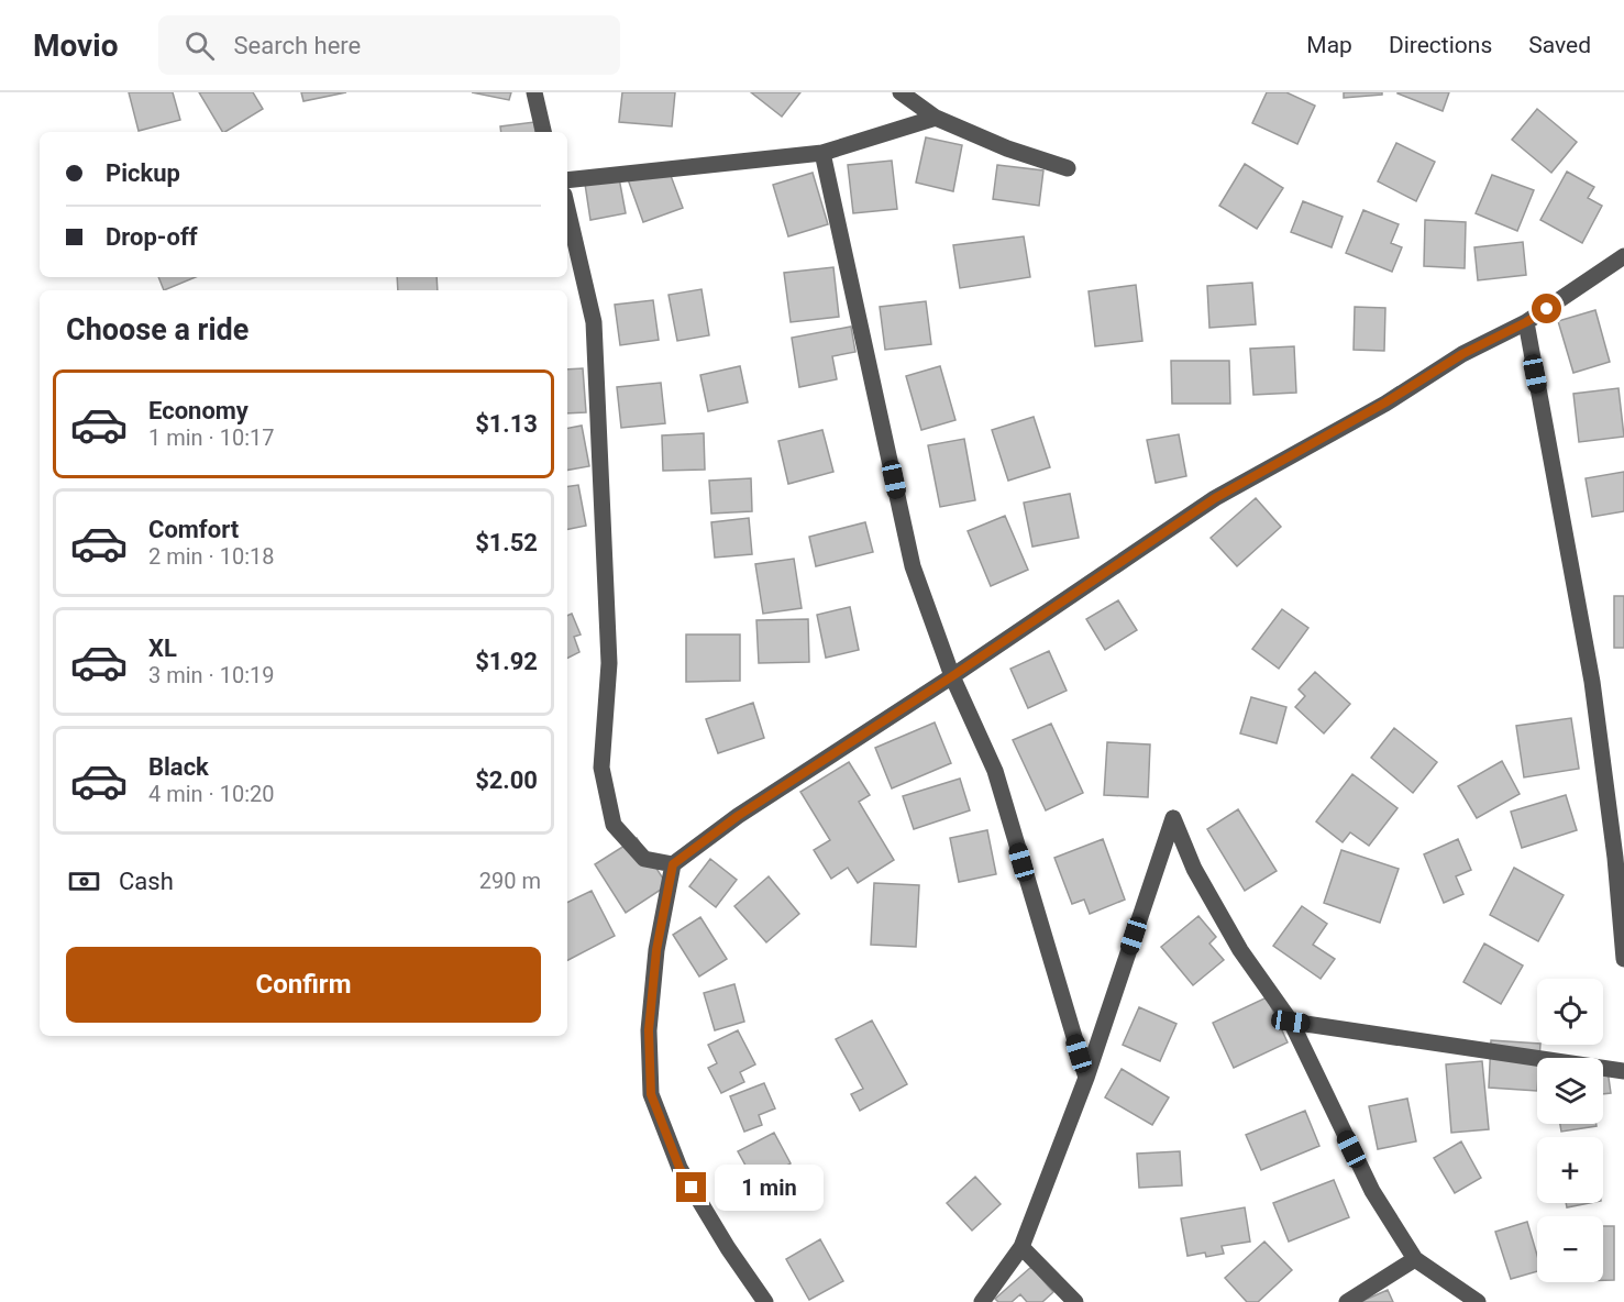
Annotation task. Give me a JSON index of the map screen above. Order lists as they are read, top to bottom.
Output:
{
  "page": {
    "header": "Movio",
    "search": "Search here",
    "nav": ["Map", "Directions", "Saved"],
    "banner": ["Pickup", "Drop-off"],
    "heading": "Choose a ride",
    "list": [
      {
        "name": "Economy",
        "note": "1 min · 10:17",
        "value": "$1.13"
      },
      {
        "name": "Comfort",
        "note": "2 min · 10:18",
        "value": "$1.52"
      },
      {
        "name": "XL",
        "note": "3 min · 10:19",
        "value": "$1.92"
      },
      {
        "name": "Black",
        "note": "4 min · 10:20",
        "value": "$2.00"
      }
    ],
    "pay": ["Cash", "290 m"],
    "buttons": "Confirm",
    "map_buttons": ["+", "−"],
    "bubble": "1 min"
  }
}
